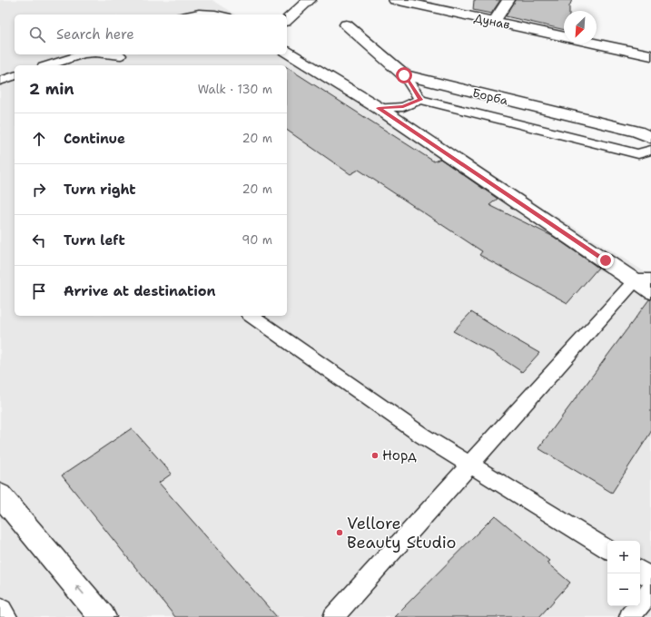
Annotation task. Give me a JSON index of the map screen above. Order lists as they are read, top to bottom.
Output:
{
  "streets": {
    "street": ["Дунав", "Борба"]
  },
  "places": ["Норд", "Vellore Beauty Studio"],
  "north": "bottom left",
  "page": {
    "search": "Search here",
    "heading": ["2 min", "Walk · 130 m"],
    "list": [
      ["Continue", "20 m"],
      ["Turn right", "20 m"],
      ["Turn left", "90 m"],
      "Arrive at destination"
    ],
    "map_buttons": ["+", "−"]
  }
}
